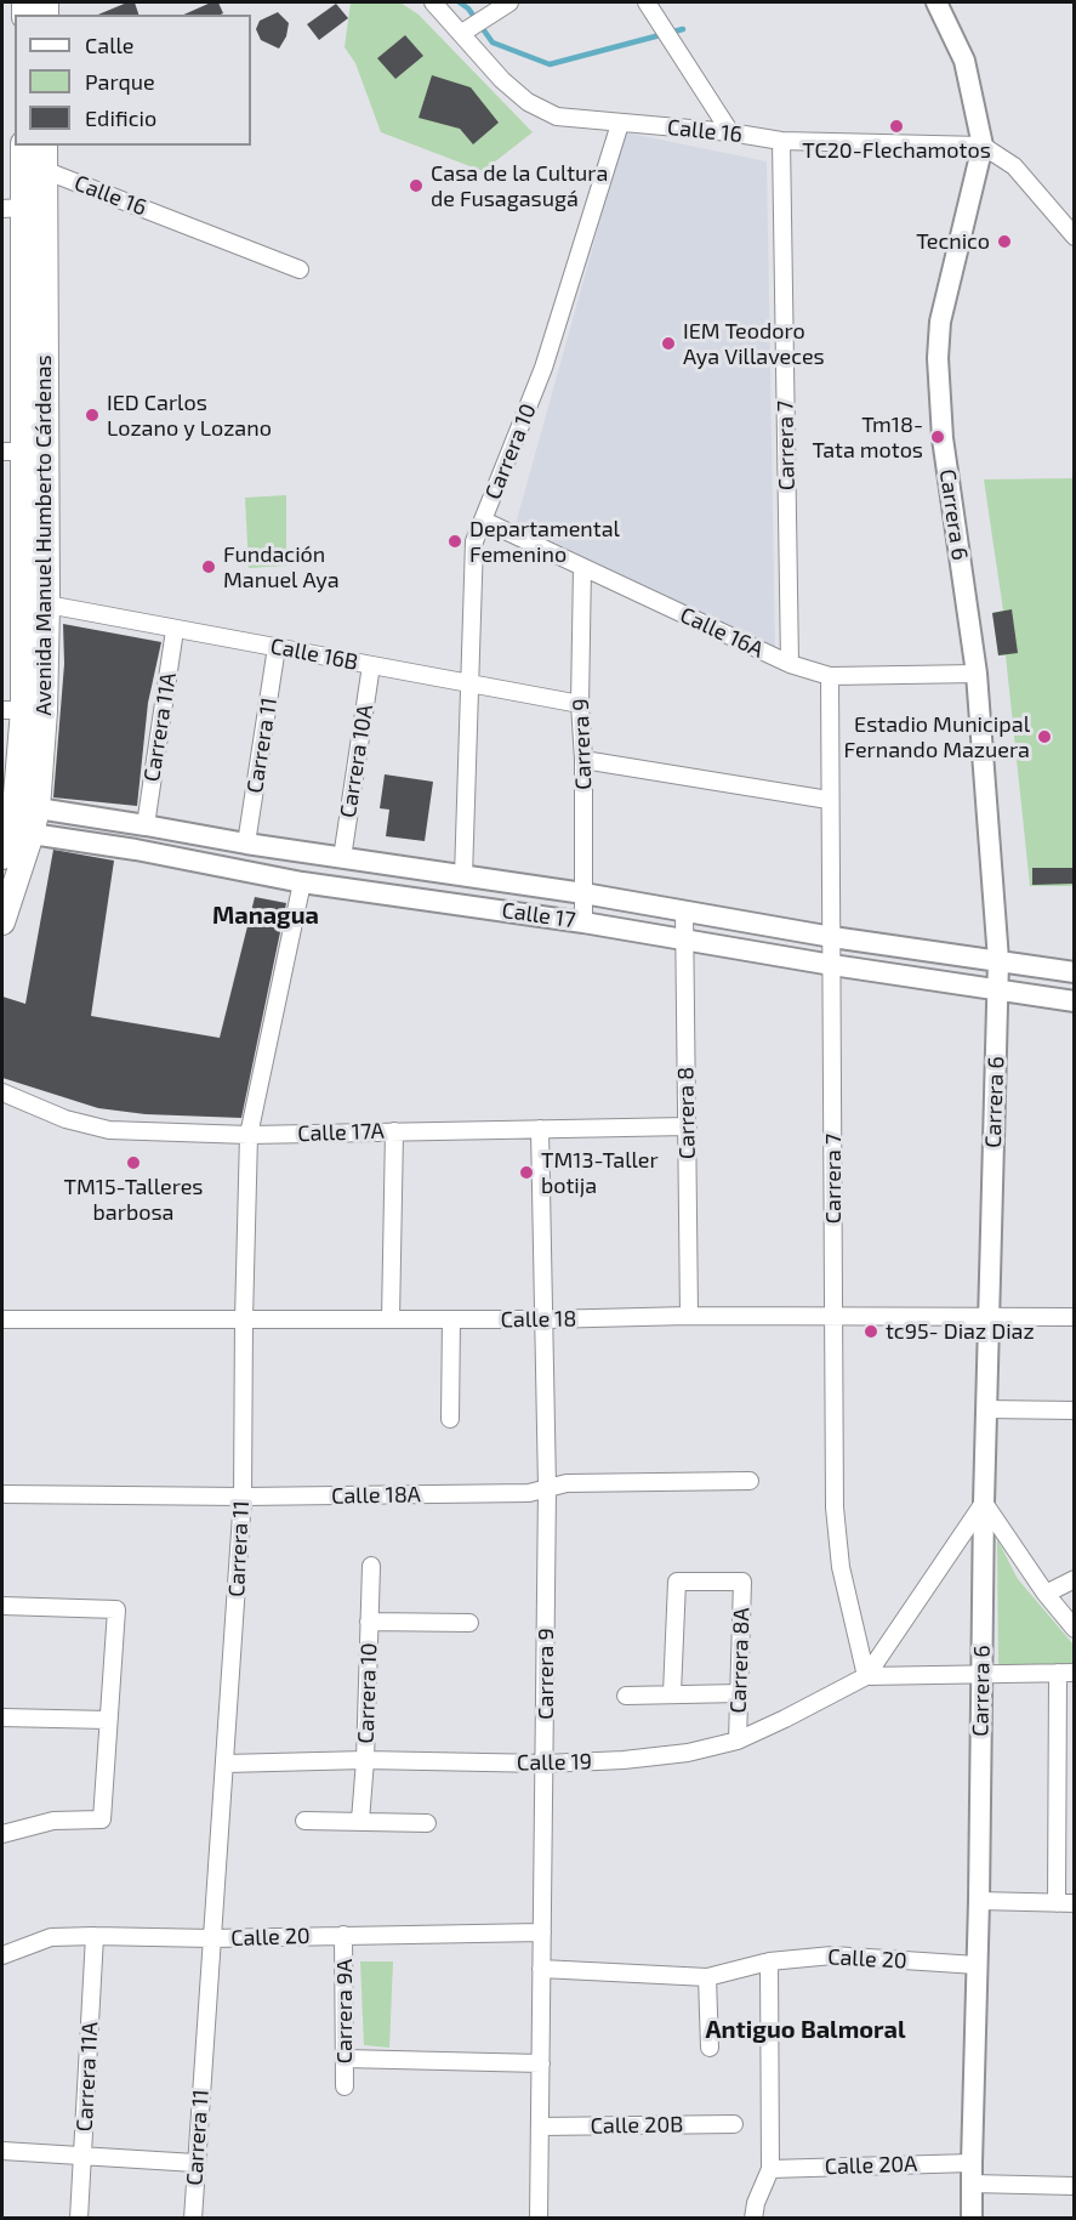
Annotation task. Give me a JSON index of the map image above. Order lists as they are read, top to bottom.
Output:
{
  "streets": {
    "main road": ["Avenida Manuel Humberto Cárdenas"],
    "street": [
      "Calle 16",
      "Carrera 7",
      "Carrera 10",
      "Carrera 6",
      "Calle 16A",
      "Calle 16B",
      "Carrera 11A",
      "Carrera 9",
      "Carrera 11",
      "Carrera 10A",
      "Calle 17",
      "Carrera 8",
      "Calle 17A",
      "Calle 18",
      "Calle 18A",
      "Carrera 8A",
      "Calle 19",
      "Calle 20",
      "Carrera 9A",
      "Calle 20B",
      "Calle 20A"
    ]
  },
  "crossings": [
    ["Calle 16", "Carrera 7"],
    ["Calle 16", "Carrera 10"],
    ["Calle 16", "Carrera 6"],
    ["Calle 16", "Avenida Manuel Humberto Cárdenas"],
    ["Carrera 7", "Calle 16A"],
    ["Carrera 7", "Calle 17"],
    ["Carrera 7", "Calle 18"],
    ["Carrera 7", "Calle 19"],
    ["Carrera 10", "Calle 16A"],
    ["Carrera 10", "Calle 16B"],
    ["Carrera 10", "Calle 17"],
    ["Carrera 10", "Calle 19"],
    ["Carrera 6", "Calle 16A"],
    ["Carrera 6", "Calle 17"],
    ["Carrera 6", "Calle 18"],
    ["Carrera 6", "Calle 19"],
    ["Carrera 6", "Calle 20"],
    ["Carrera 6", "Calle 20A"],
    ["Avenida Manuel Humberto Cárdenas", "Calle 16B"],
    ["Avenida Manuel Humberto Cárdenas", "Calle 17"],
    ["Calle 16A", "Carrera 9"],
    ["Calle 16B", "Carrera 11A"],
    ["Calle 16B", "Carrera 9"],
    ["Calle 16B", "Carrera 11"],
    ["Calle 16B", "Carrera 10A"],
    ["Carrera 11A", "Calle 17"],
    ["Carrera 11A", "Calle 20"],
    ["Carrera 9", "Calle 17"],
    ["Carrera 9", "Calle 17A"],
    ["Carrera 9", "Calle 18"],
    ["Carrera 9", "Calle 18A"],
    ["Carrera 9", "Calle 19"],
    ["Carrera 9", "Calle 20"],
    ["Carrera 9", "Calle 20B"],
    ["Carrera 11", "Calle 17"],
    ["Carrera 11", "Calle 17A"],
    ["Carrera 11", "Calle 18"],
    ["Carrera 11", "Calle 18A"],
    ["Carrera 11", "Calle 19"],
    ["Carrera 11", "Calle 20"],
    ["Carrera 10A", "Calle 17"],
    ["Calle 17", "Carrera 8"],
    ["Carrera 8", "Calle 17A"],
    ["Carrera 8", "Calle 18"],
    ["Carrera 8A", "Calle 19"],
    ["Calle 20", "Carrera 9A"]
  ],
  "districts": ["Managua", "Antiguo Balmoral"],
  "places": [
    "TC20-Flechamotos",
    "Casa de la Cultura de Fusagasugá",
    "Tecnico",
    "IEM Teodoro Aya Villaveces",
    "IED Carlos Lozano y Lozano",
    "Tm18- Tata motos",
    "Departamental Femenino",
    "Fundación Manuel Aya",
    "Estadio Municipal Fernando Mazuera",
    "TM15-Talleres barbosa",
    "TM13-Taller botija",
    "tc95- Diaz Diaz"
  ],
  "legend": ["Calle", "Parque", "Edificio"]
}
